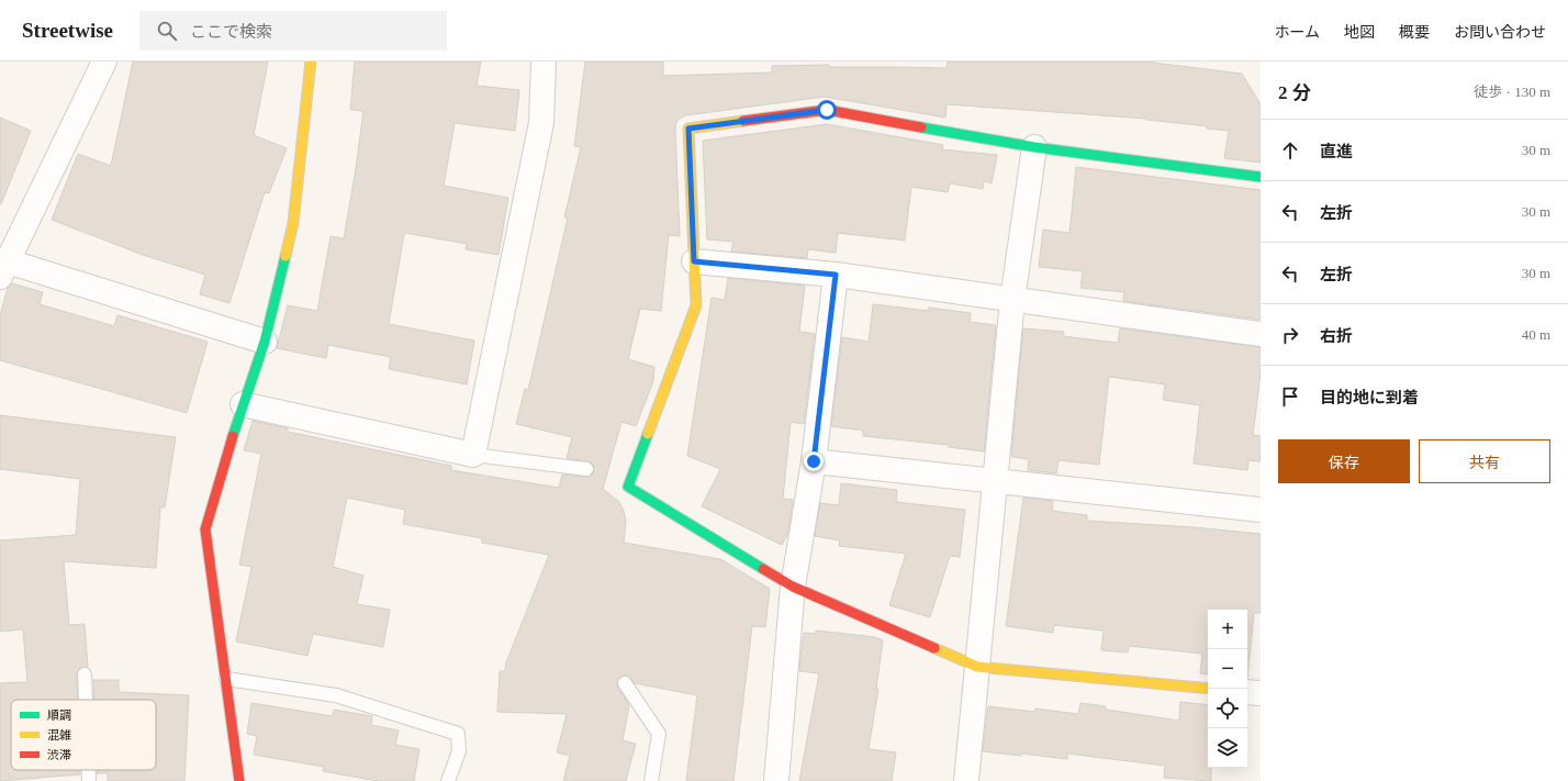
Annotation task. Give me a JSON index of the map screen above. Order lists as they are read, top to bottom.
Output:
{
  "legend": ["順調", "混雑", "渋滞"],
  "page": {
    "header": "Streetwise",
    "search": "ここで検索",
    "nav": [
      "ホーム",
      "地図",
      "概要",
      "お問い合わせ"
    ],
    "heading": ["2 分", "徒歩 · 130 m"],
    "list": [
      ["直進", "30 m"],
      ["左折", "30 m"],
      ["左折", "30 m"],
      ["右折", "40 m"],
      "目的地に到着"
    ],
    "buttons": ["保存", "共有"],
    "map_buttons": ["+", "−"]
  }
}
